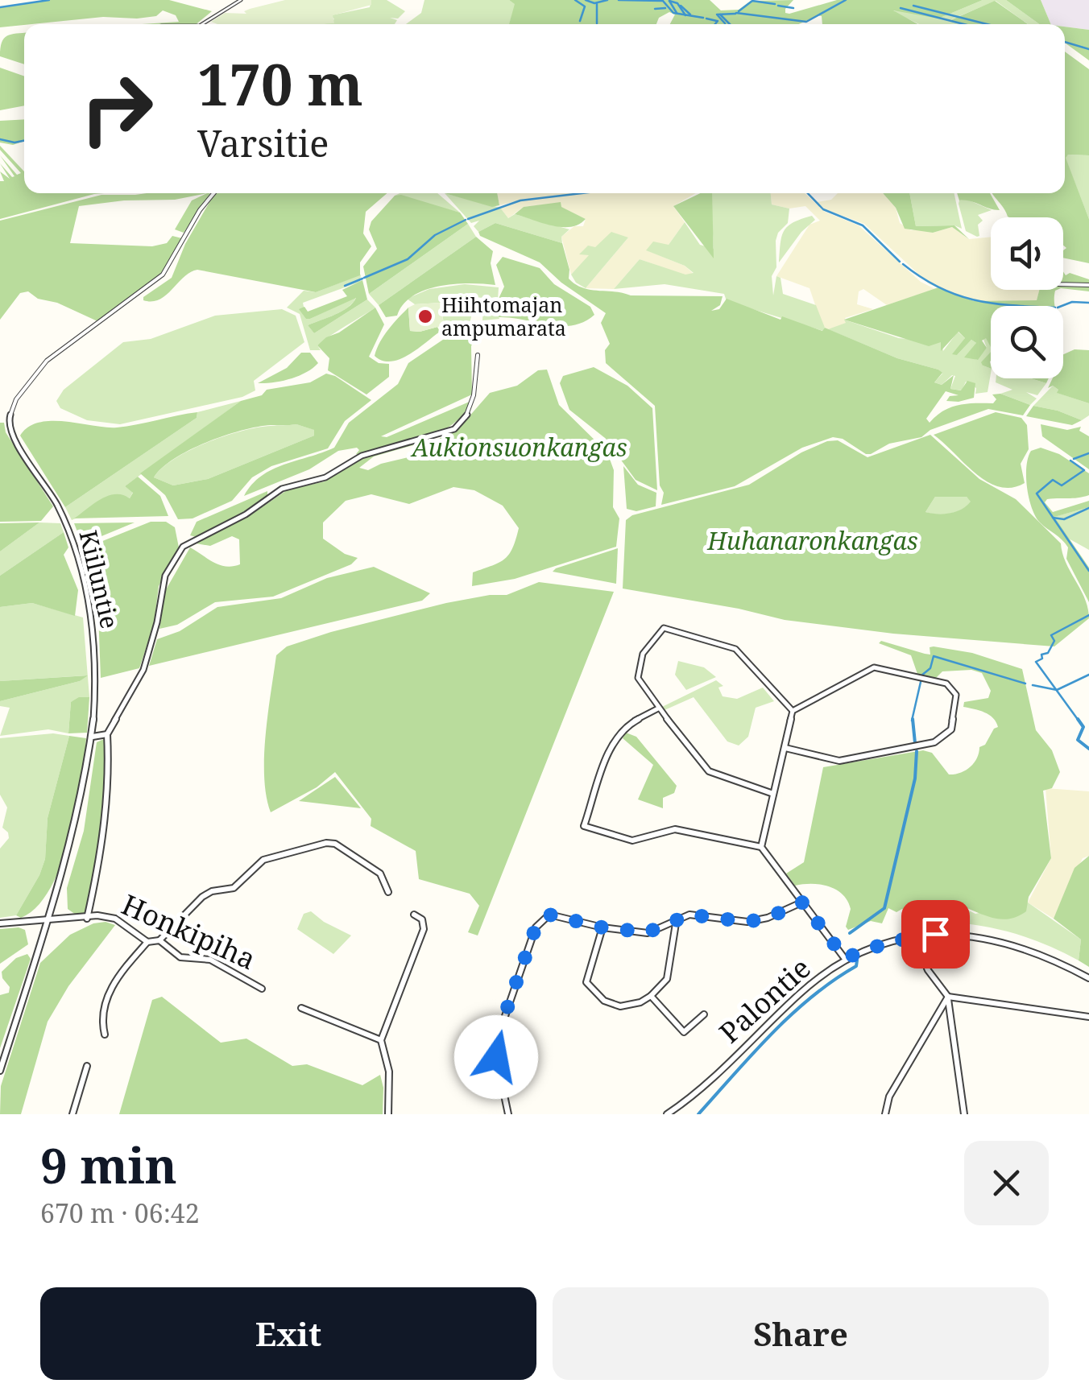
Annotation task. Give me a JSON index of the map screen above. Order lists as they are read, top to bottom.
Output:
{
  "streets": {
    "street": ["Kiiluntie", "Honkipiha", "Palontie"]
  },
  "crossings": [
    ["Kiiluntie", "Honkipiha"]
  ],
  "parks": ["Aukionsuonkangas", "Huhanaronkangas"],
  "places": ["Hiihtomajan ampumarata"],
  "page": {
    "turn": ["170 m", "Varsitie"],
    "heading": ["9 min", "670 m · 06:42"],
    "buttons": ["Exit", "Share"]
  }
}
